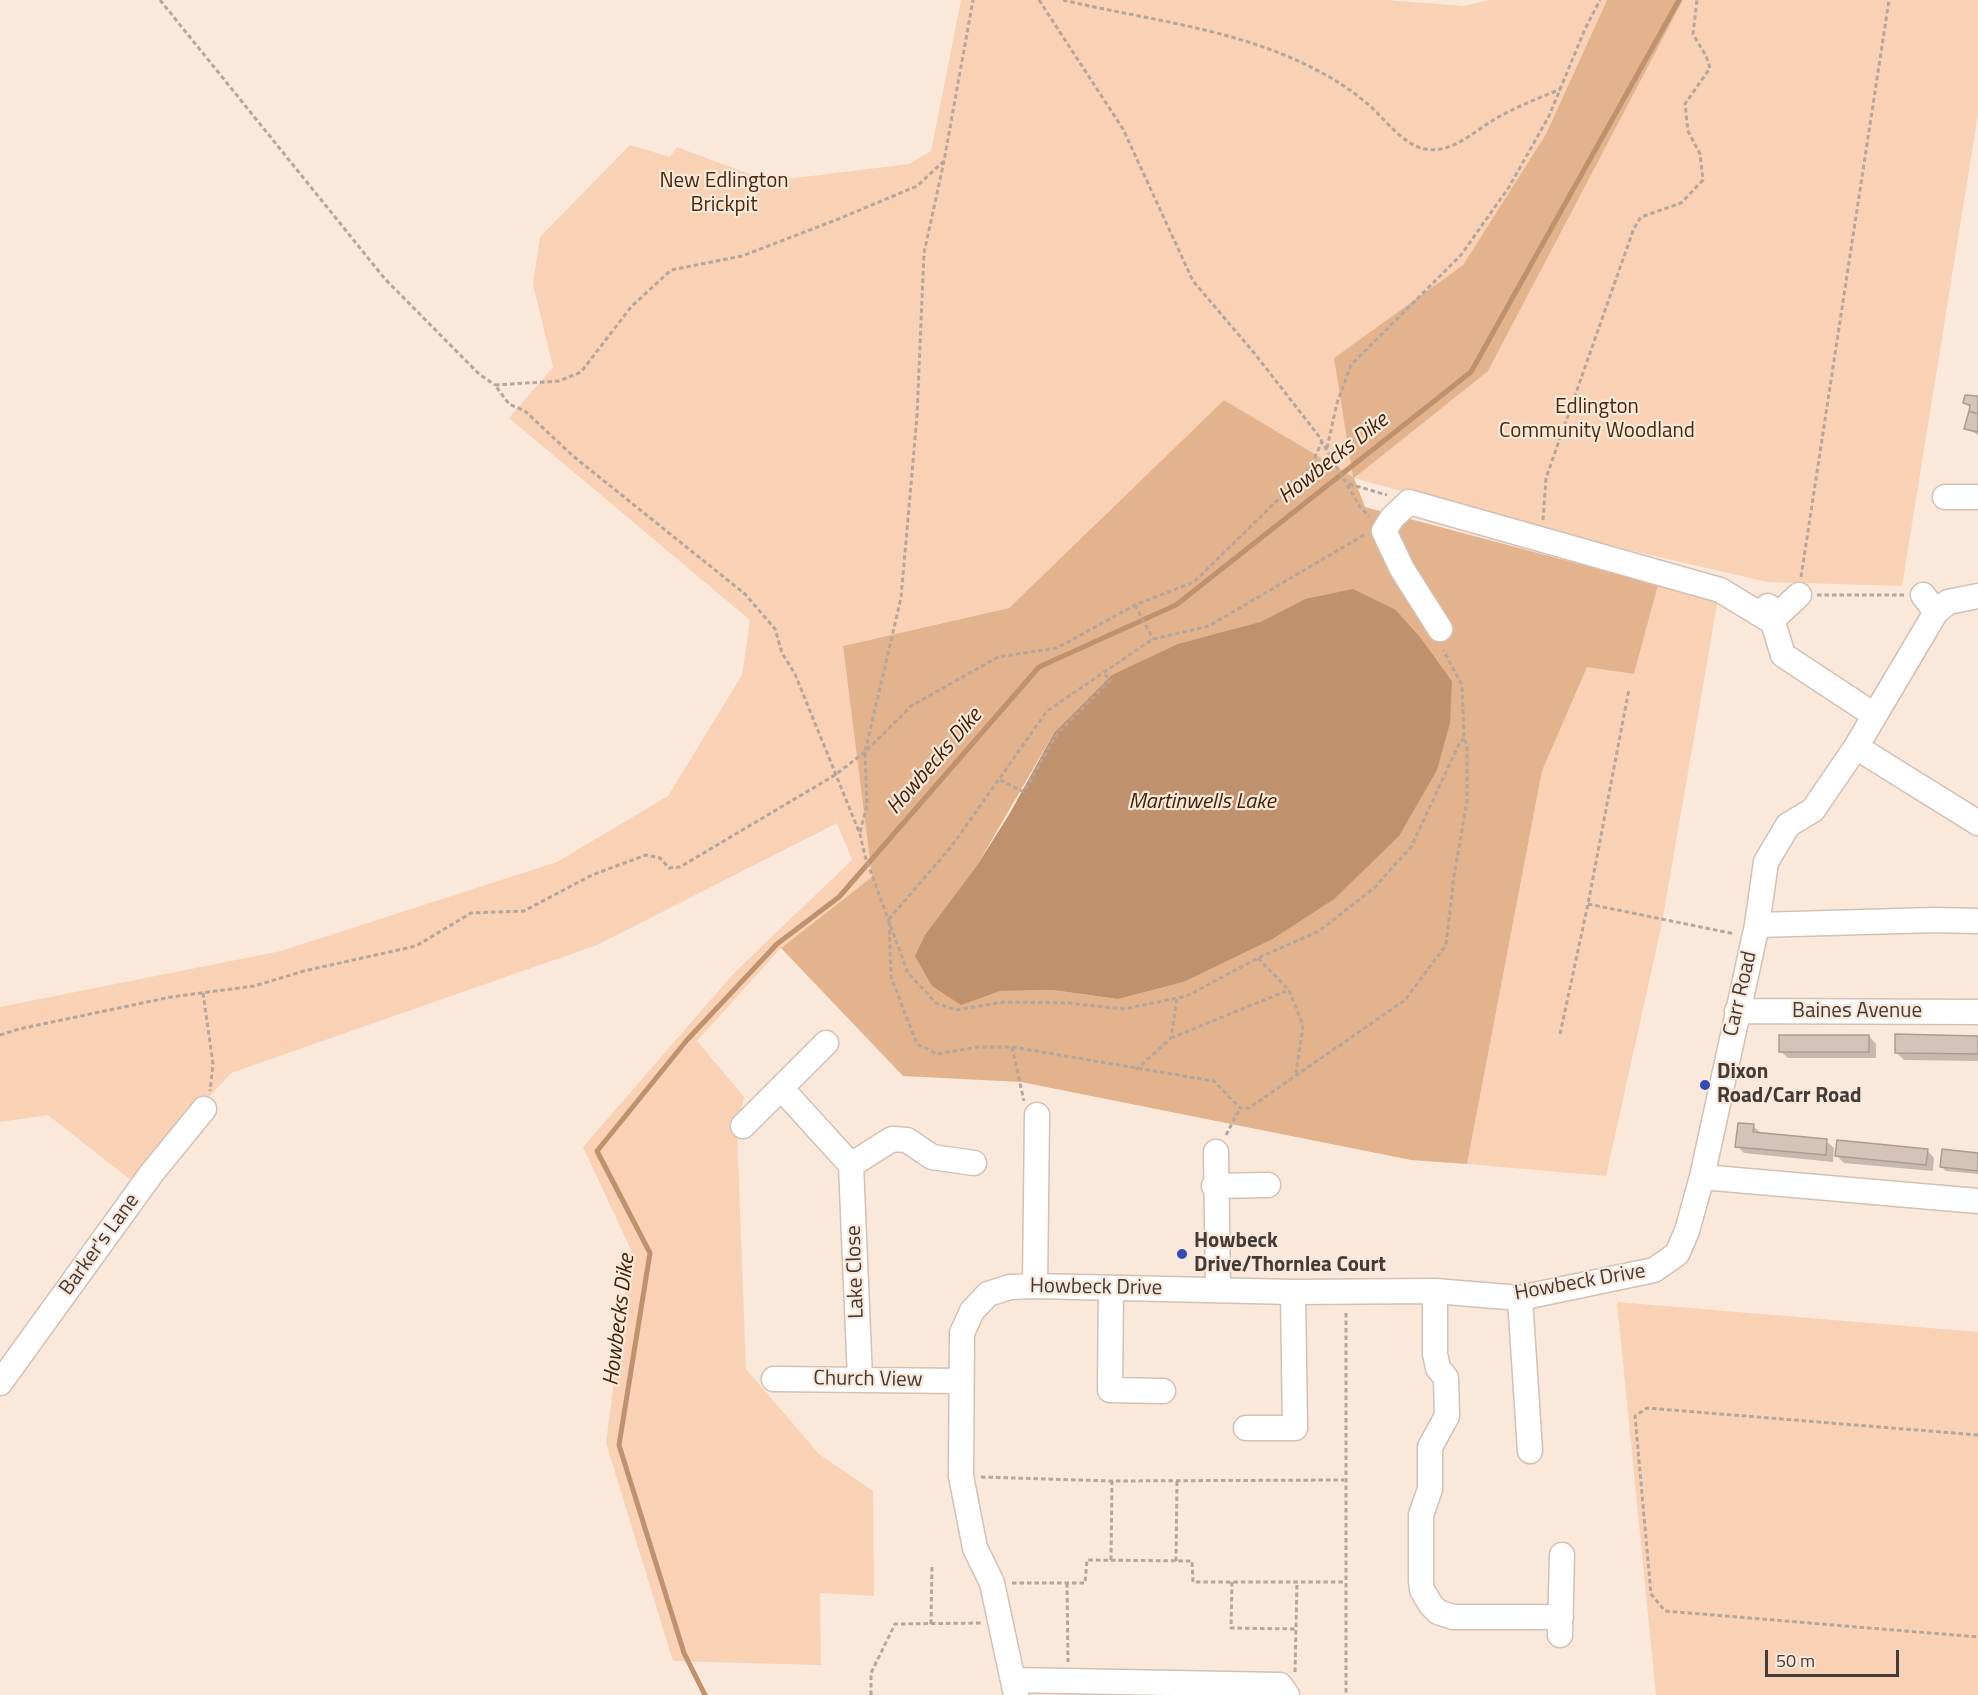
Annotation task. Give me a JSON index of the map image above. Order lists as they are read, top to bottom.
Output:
{
  "streets": {
    "street": [
      "Carr Road",
      "Baines Avenue",
      "Barker's Lane",
      "Lake Close",
      "Howbeck Drive",
      "Church View"
    ]
  },
  "crossings": [
    ["Carr Road", "Baines Avenue"],
    ["Carr Road", "Howbeck Drive"],
    ["Lake Close", "Church View"],
    ["Howbeck Drive", "Church View"]
  ],
  "water": ["Howbecks Dike", "Martinwells Lake"],
  "parks": ["New Edlington Brickpit", "Edlington Community Woodland"],
  "places": ["Dixon Road/Carr Road", "Howbeck Drive/Thornlea Court"],
  "scale_bar": "50 m"
}
